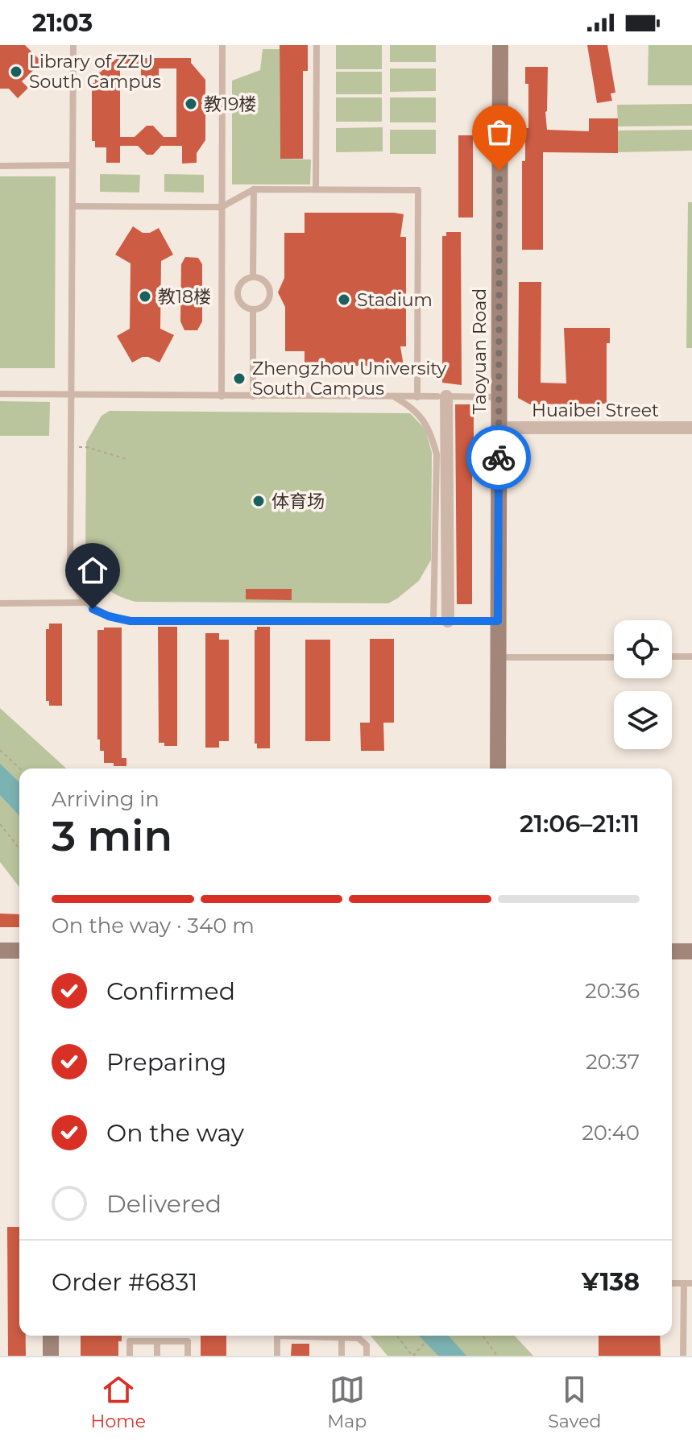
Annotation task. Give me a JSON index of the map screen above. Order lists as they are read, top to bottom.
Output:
{
  "streets": {
    "street": ["Taoyuan Road", "Huaibei Street"]
  },
  "crossings": [
    ["Taoyuan Road", "Huaibei Street"]
  ],
  "places": [
    "Library of ZZU South Campus",
    "教19楼",
    "教18楼",
    "Stadium",
    "Zhengzhou University South Campus",
    "体育场"
  ],
  "page": {
    "status": "21:03",
    "heading": ["3 min", "Arriving in", "21:06–21:11"],
    "panel": ["Order #6831", "¥138"],
    "bar": "On the way · 340 m",
    "list": [
      ["Confirmed", "20:36"],
      ["Preparing", "20:37"],
      ["On the way", "20:40"],
      "Delivered"
    ],
    "tabs": ["Home", "Map", "Saved"]
  }
}
